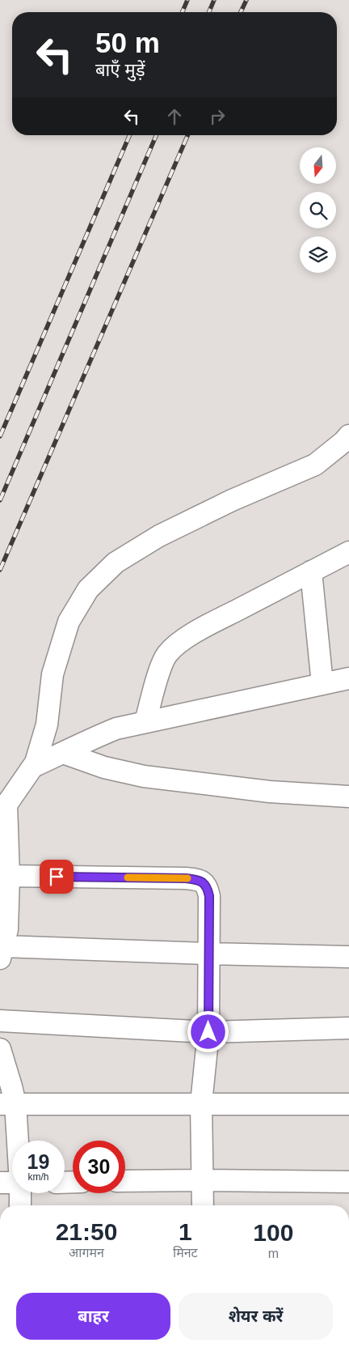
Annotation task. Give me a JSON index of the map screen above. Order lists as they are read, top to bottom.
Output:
{
  "north": "bottom",
  "page": {
    "turn": ["50 m", "बाएँ मुड़ें"],
    "speed": "19 km/h",
    "limit": "30",
    "eta": [
      "21:50",
      "आगमन",
      "1",
      "मिनट",
      "100",
      "m"
    ],
    "buttons": ["बाहर", "शेयर करें"]
  }
}
